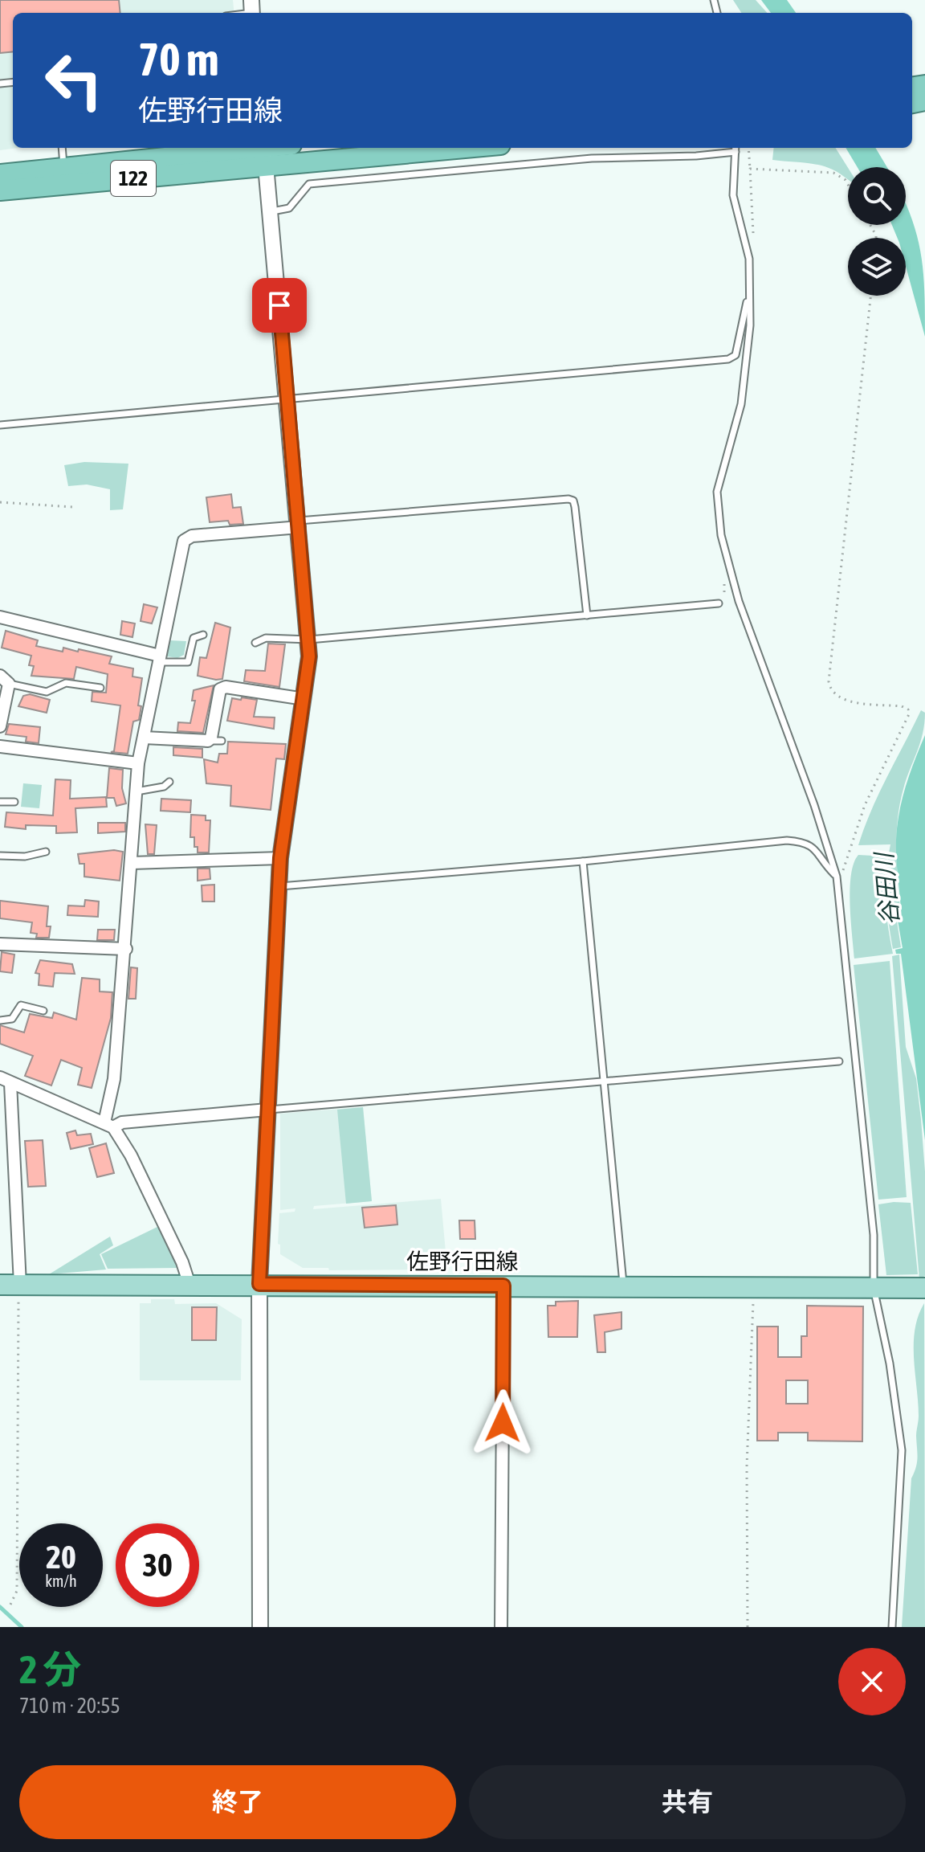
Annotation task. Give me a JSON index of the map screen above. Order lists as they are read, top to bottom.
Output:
{
  "streets": {
    "highway": ["122"],
    "main road": ["佐野行田線"]
  },
  "water": ["谷田川"],
  "page": {
    "turn": ["70 m", "佐野行田線"],
    "speed": "20 km/h",
    "limit": "30",
    "heading": ["2 分", "710 m · 20:55"],
    "buttons": ["終了", "共有"]
  }
}
